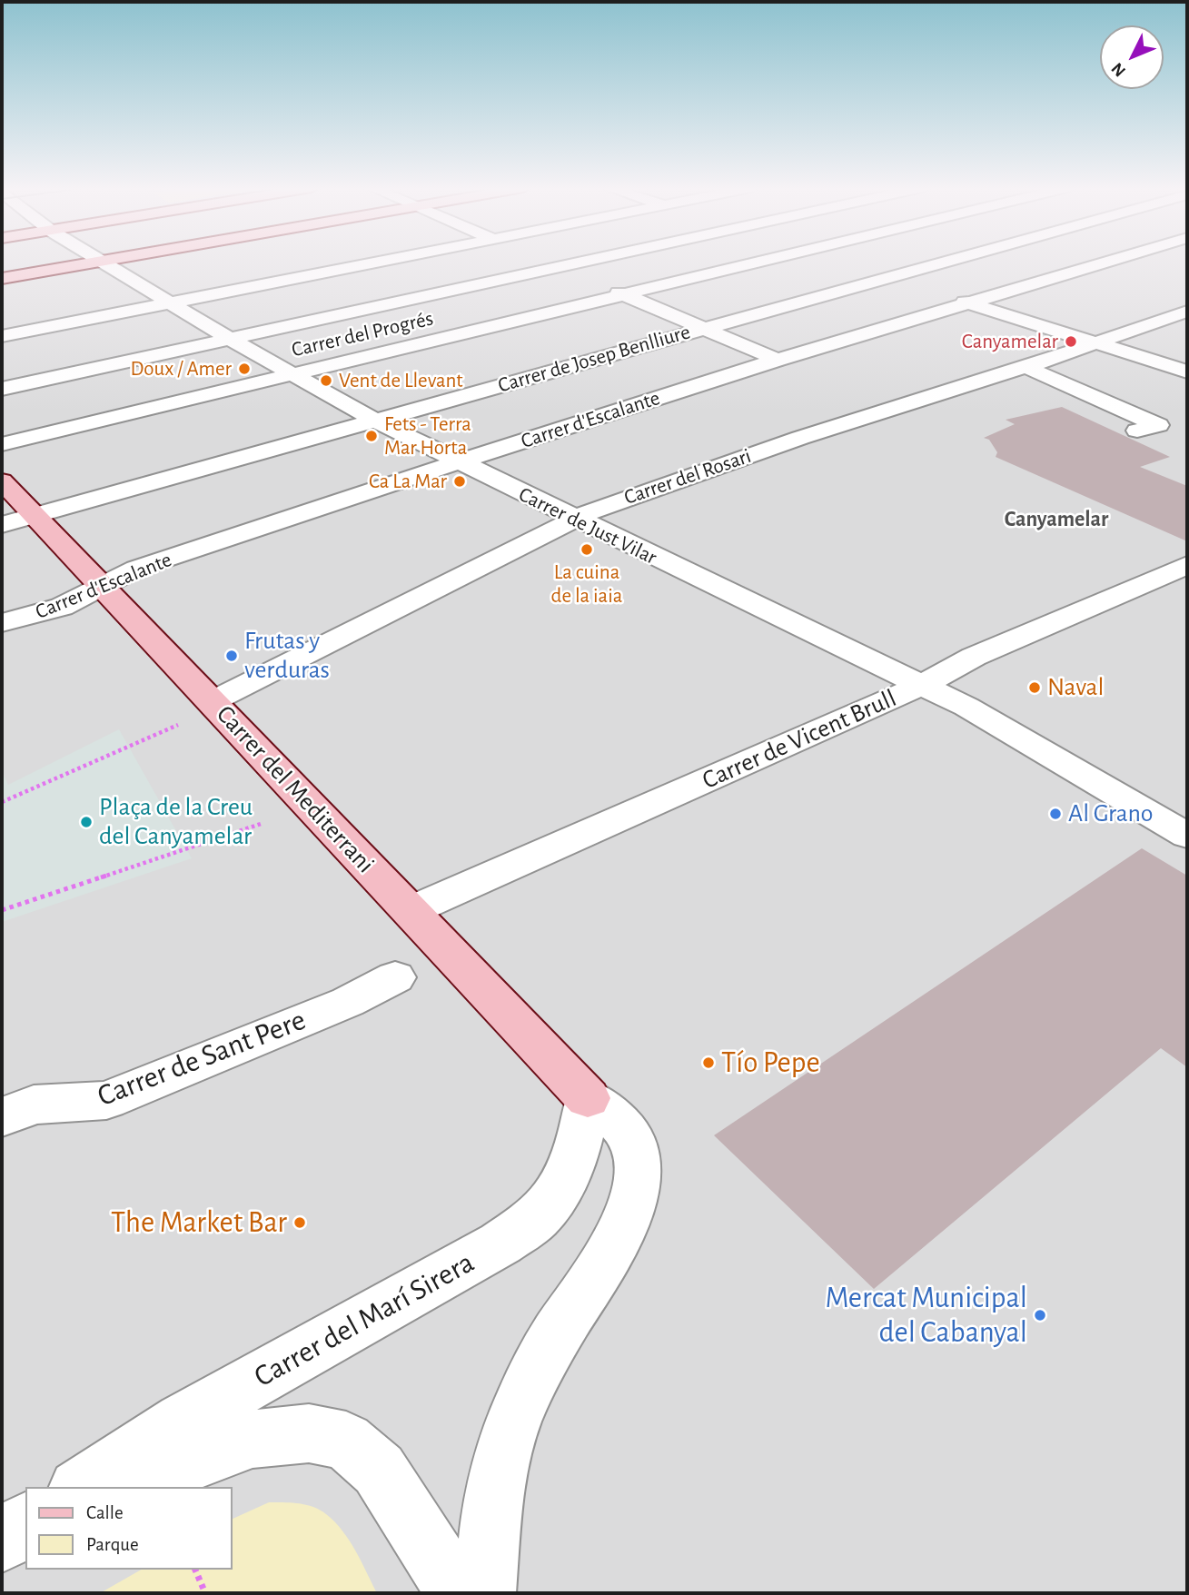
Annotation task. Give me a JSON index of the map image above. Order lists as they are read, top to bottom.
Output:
{
  "streets": {
    "street": [
      "Carrer del Progrés",
      "Carrer de Josep Benlliure",
      "Carrer d'Escalante",
      "Carrer del Rosari",
      "Carrer de Just Vilar",
      "Carrer de Vicent Brull",
      "Carrer del Mediterrani",
      "Carrer de Sant Pere",
      "Carrer del Marí Sirera"
    ]
  },
  "crossings": [
    ["Carrer del Progrés", "Carrer de Just Vilar"],
    ["Carrer de Josep Benlliure", "Carrer de Just Vilar"],
    ["Carrer de Josep Benlliure", "Carrer del Mediterrani"],
    ["Carrer d'Escalante", "Carrer de Just Vilar"],
    ["Carrer d'Escalante", "Carrer del Mediterrani"],
    ["Carrer del Rosari", "Carrer de Just Vilar"],
    ["Carrer del Rosari", "Carrer del Mediterrani"],
    ["Carrer de Just Vilar", "Carrer de Vicent Brull"],
    ["Carrer de Vicent Brull", "Carrer del Mediterrani"],
    ["Carrer del Mediterrani", "Carrer del Marí Sirera"]
  ],
  "districts": ["Canyamelar"],
  "places": [
    "Canyamelar",
    "Doux / Amer",
    "Vent de Llevant",
    "Fets - Terra Mar Horta",
    "Ca La Mar",
    "La cuina de la iaia",
    "Frutas y verduras",
    "Naval",
    "Al Grano",
    "Plaça de la Creu del Canyamelar",
    "Tío Pepe",
    "The Market Bar",
    "Mercat Municipal del Cabanyal"
  ],
  "legend": ["Calle", "Parque"],
  "north": "bottom left"
}
